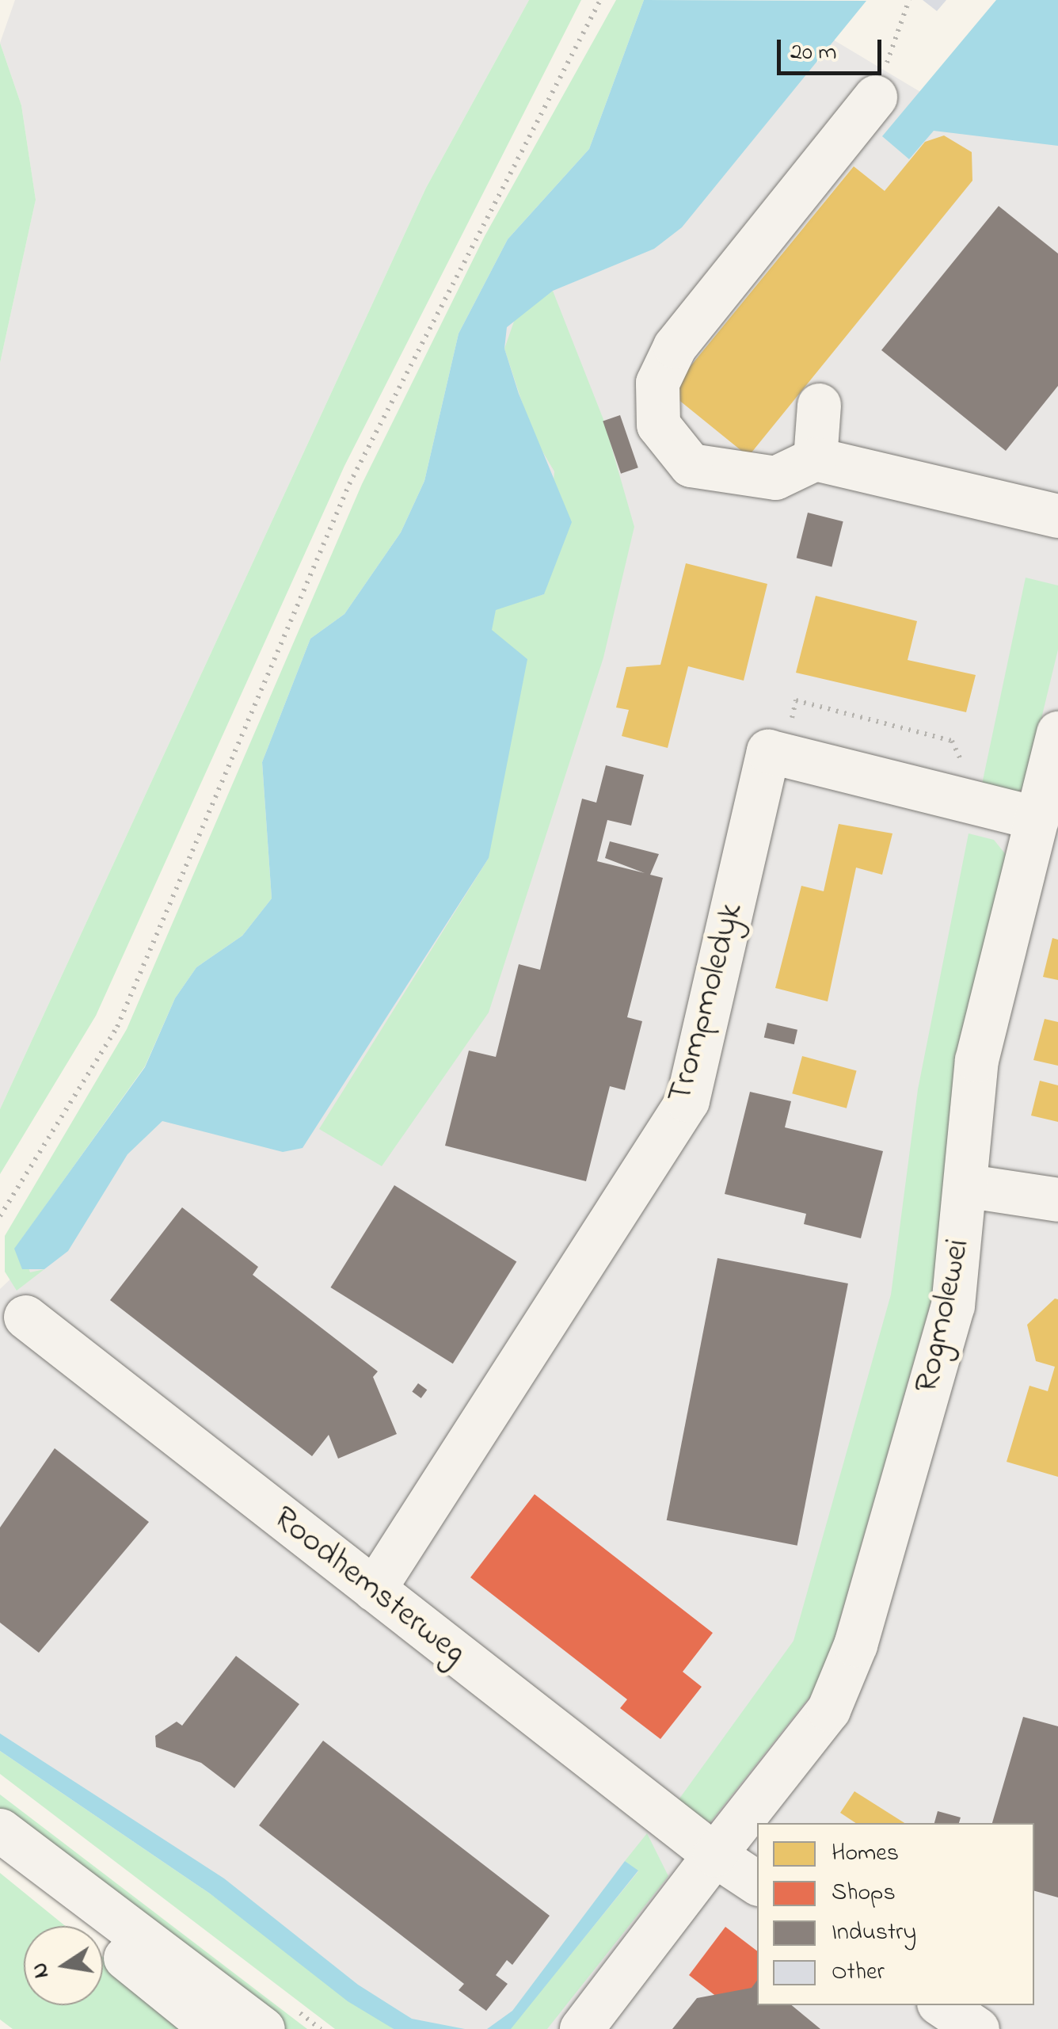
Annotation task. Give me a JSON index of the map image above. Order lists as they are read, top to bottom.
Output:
{
  "streets": {
    "street": ["Trompmoledyk", "Rogmolewei", "Roodhemsterweg"]
  },
  "crossings": [
    ["Trompmoledyk", "Roodhemsterweg"],
    ["Rogmolewei", "Roodhemsterweg"]
  ],
  "legend": [
    "Homes",
    "Shops",
    "Industry",
    "Other"
  ],
  "scale_bar": "20 m",
  "north": "left"
}
